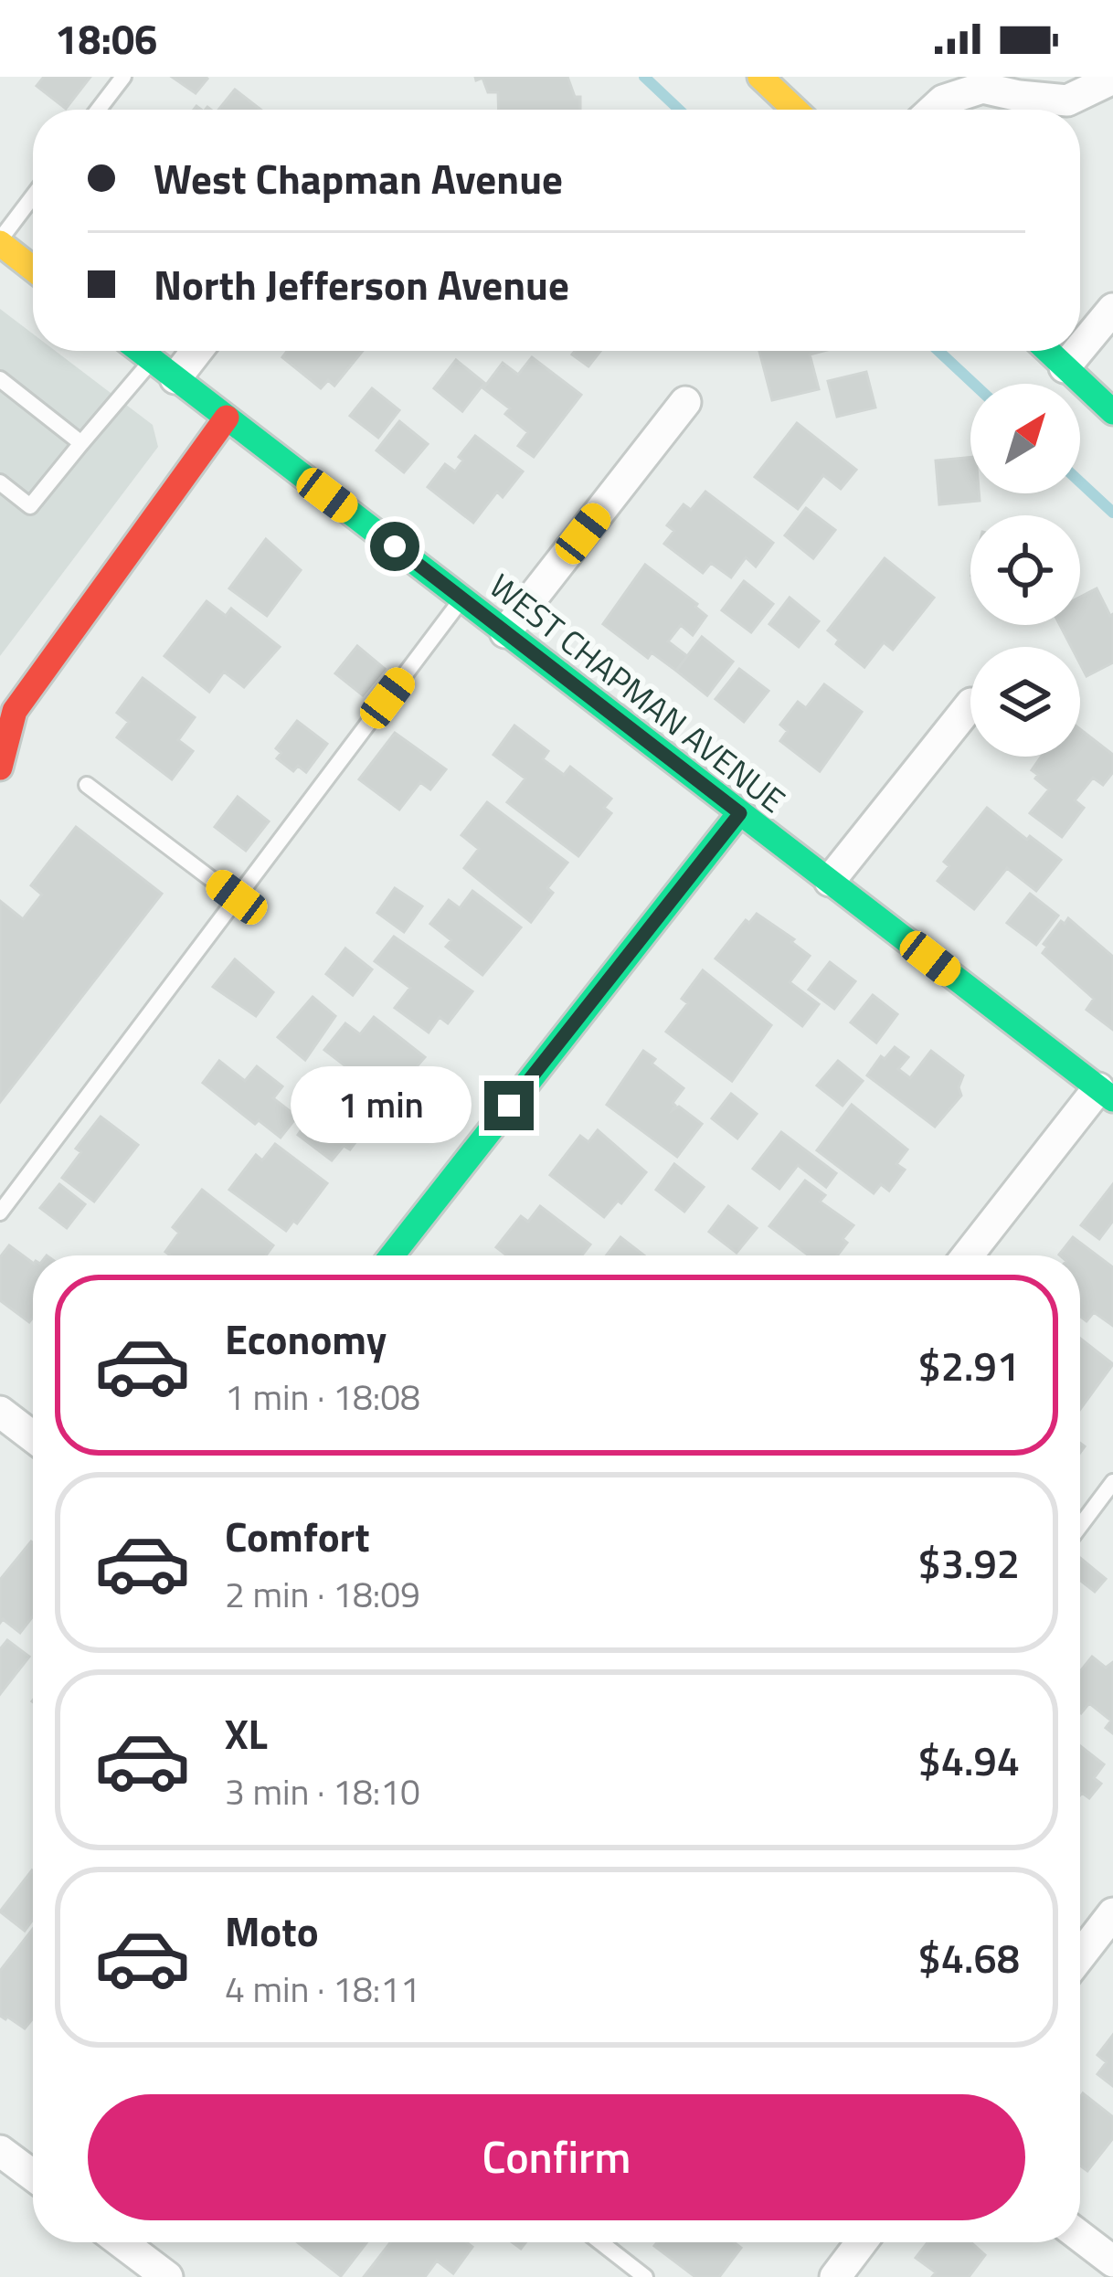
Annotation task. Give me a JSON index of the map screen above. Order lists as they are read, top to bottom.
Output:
{
  "streets": {
    "street": ["WEST CHAPMAN AVENUE"]
  },
  "north": "top right",
  "page": {
    "status": "18:06",
    "banner": ["West Chapman Avenue", "North Jefferson Avenue"],
    "bubble": "1 min",
    "list": [
      {
        "name": "Economy",
        "note": "1 min · 18:08",
        "value": "$2.91"
      },
      {
        "name": "Comfort",
        "note": "2 min · 18:09",
        "value": "$3.92"
      },
      {
        "name": "XL",
        "note": "3 min · 18:10",
        "value": "$4.94"
      },
      {
        "name": "Moto",
        "note": "4 min · 18:11",
        "value": "$4.68"
      }
    ],
    "buttons": "Confirm"
  }
}
